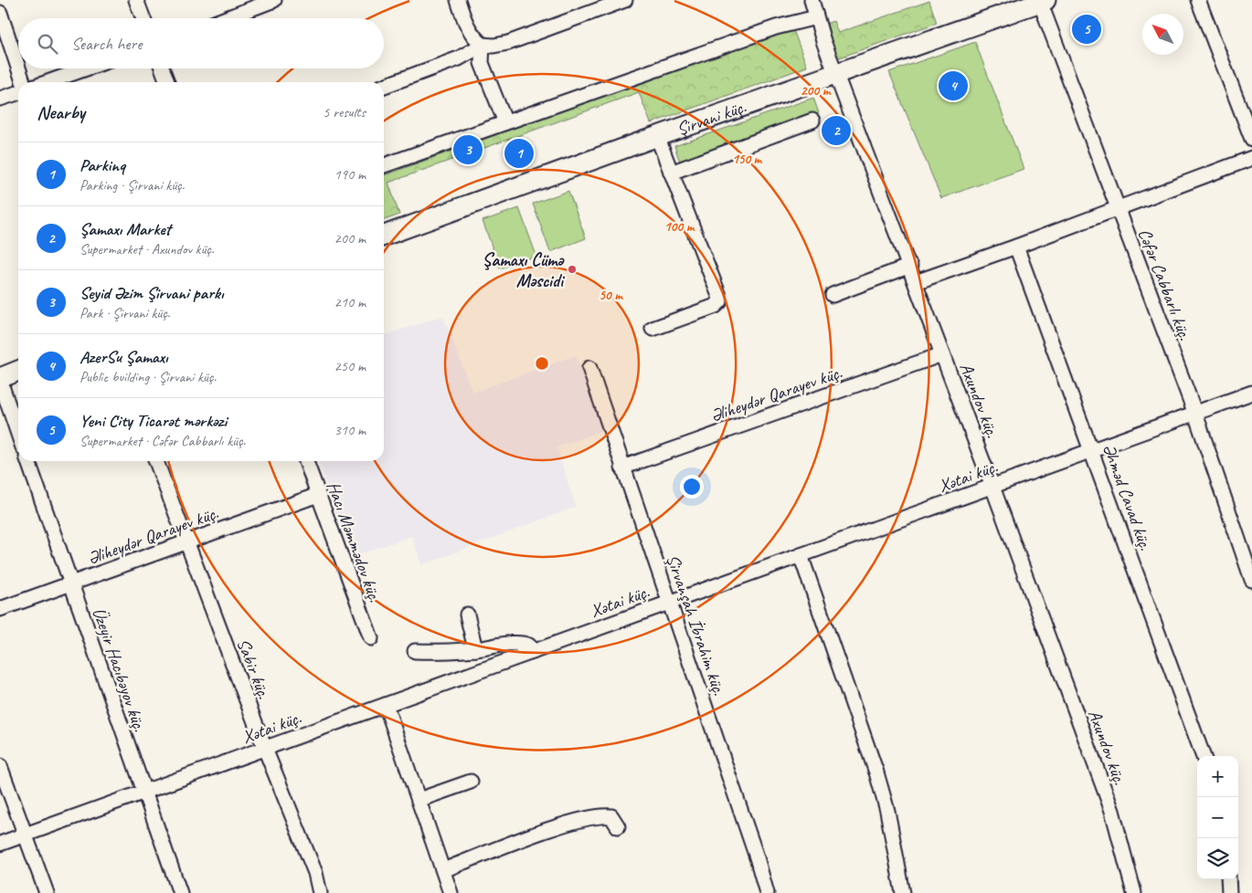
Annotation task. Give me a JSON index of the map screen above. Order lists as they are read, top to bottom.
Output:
{
  "streets": {
    "main road": ["Şirvani küç."],
    "street": [
      "Cəfər Cabbarlı küç.",
      "Əliheydər Qarayev küç.",
      "Axundov küç.",
      "Xətai küç.",
      "Əhməd Cavad küç.",
      "Hacı Məmmədov küç.",
      "Şirvanşah İbrahim küç.",
      "Sabir küç.",
      "Üzeyir Hacıbəyov küç."
    ]
  },
  "crossings": [
    ["Şirvani küç.", "Cəfər Cabbarlı küç."],
    ["Şirvani küç.", "Axundov küç."],
    ["Cəfər Cabbarlı küç.", "Xətai küç."],
    ["Əliheydər Qarayev küç.", "Axundov küç."],
    ["Əliheydər Qarayev küç.", "Hacı Məmmədov küç."],
    ["Əliheydər Qarayev küç.", "Şirvanşah İbrahim küç."],
    ["Əliheydər Qarayev küç.", "Sabir küç."],
    ["Əliheydər Qarayev küç.", "Üzeyir Hacıbəyov küç."],
    ["Axundov küç.", "Xətai küç."],
    ["Xətai küç.", "Əhməd Cavad küç."],
    ["Xətai küç.", "Şirvanşah İbrahim küç."],
    ["Xətai küç.", "Sabir küç."],
    ["Xətai küç.", "Üzeyir Hacıbəyov küç."]
  ],
  "places": ["Şamaxı Cümə Məscidi"],
  "north": "top left",
  "page": {
    "pins": [
      "5",
      "4",
      "2",
      "3",
      "1"
    ],
    "search": "Search here",
    "heading": ["Nearby", "5 results"],
    "list": [
      {
        "mark": "1",
        "name": "Parkinq",
        "note": "Parking · Şirvani küç.",
        "value": "190 m"
      },
      {
        "mark": "2",
        "name": "Şamaxı Market",
        "note": "Supermarket · Axundov küç.",
        "value": "200 m"
      },
      {
        "mark": "3",
        "name": "Seyid Əzim Şirvani parkı",
        "note": "Park · Şirvani küç.",
        "value": "210 m"
      },
      {
        "mark": "4",
        "name": "AzerSu Şamaxı",
        "note": "Public building · Şirvani küç.",
        "value": "250 m"
      },
      {
        "mark": "5",
        "name": "Yeni City Ticarət mərkəzi",
        "note": "Supermarket · Cəfər Cabbarlı küç.",
        "value": "310 m"
      }
    ],
    "map_buttons": ["+", "−"]
  },
  "rings": [
    "200 m",
    "150 m",
    "100 m",
    "50 m"
  ]
}
